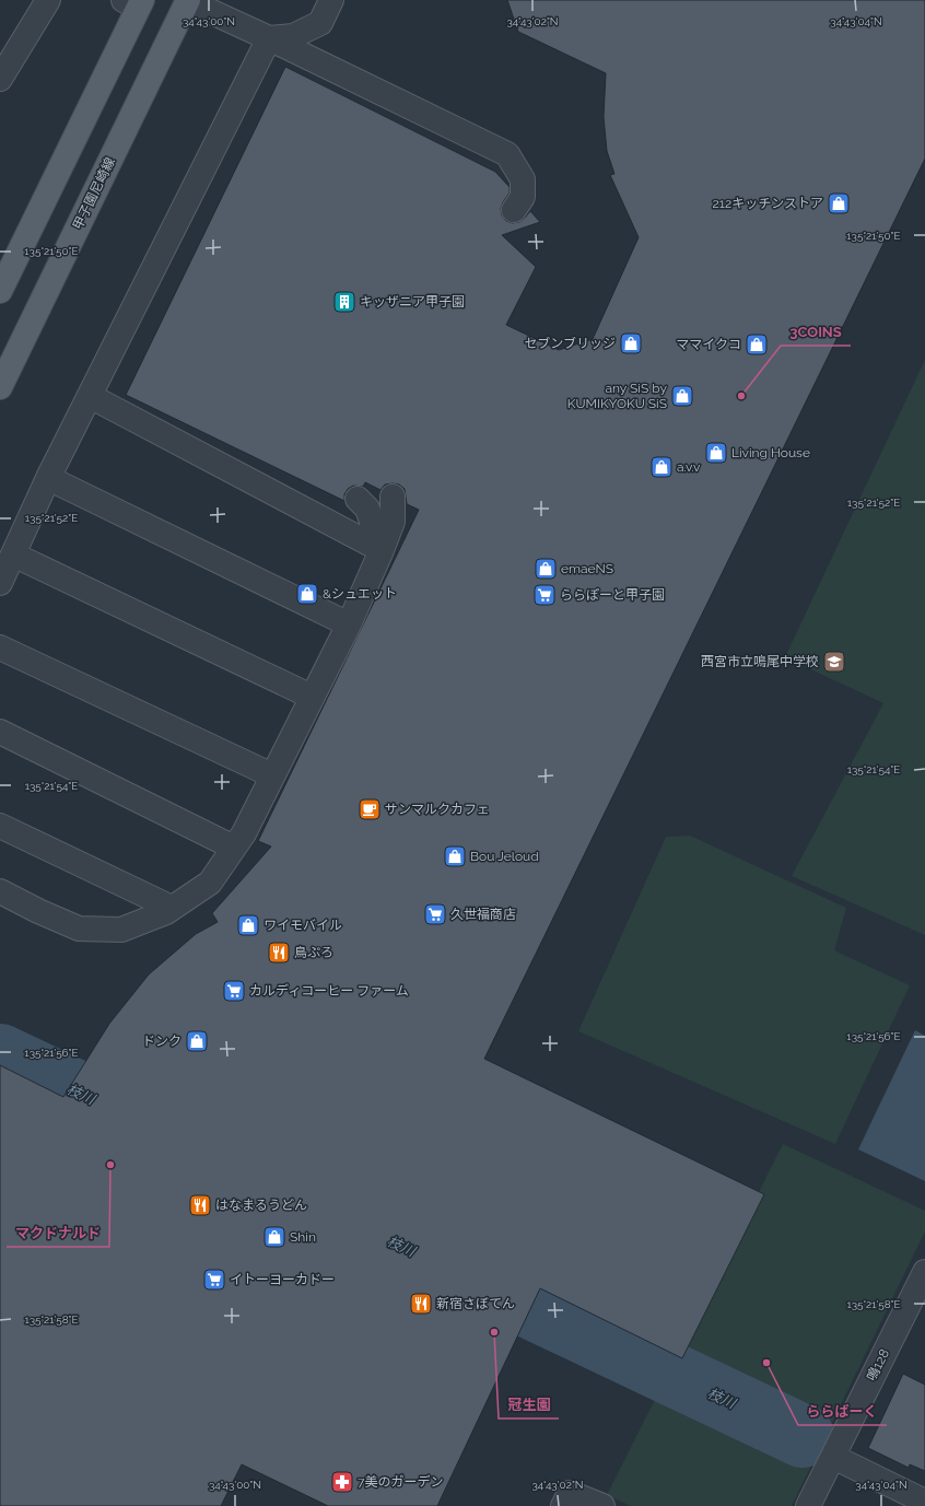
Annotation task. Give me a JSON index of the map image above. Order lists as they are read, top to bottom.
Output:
{
  "streets": {
    "main road": ["甲子園尼崎線"],
    "street": ["鳴128"]
  },
  "water": ["枝川"],
  "places": {
    "shop": [
      "212キッチンストア",
      "セブンブリッジ",
      "ママイクコ",
      "any SiS by KUMIKYOKU SiS",
      "Living House",
      "a.v.v",
      "emaeNS",
      "&シュエット",
      "Bou Jeloud",
      "ワイモバイル",
      "ドンク",
      "Shin"
    ],
    "building": ["キッザニア甲子園"],
    "other": [
      "3COINS",
      "マクドナルド",
      "冠生園",
      "ららぱーく"
    ],
    "supermarket": [
      "ららぽーと甲子園",
      "久世福商店",
      "カルディコーヒー ファーム",
      "イトーヨーカドー"
    ],
    "school or university": ["西宮市立鳴尾中学校"],
    "cafe": ["サンマルクカフェ"],
    "restaurant": ["鳥ぷろ", "はなまるうどん", "新宿さぼてん"],
    "pharmacy": ["7美のガーデン"]
  },
  "coordinates": [
    "34°43'00\"N",
    "34°43'02\"N",
    "34°43'04\"N",
    "135°21'50\"E",
    "135°21'52\"E",
    "135°21'54\"E",
    "135°21'56\"E",
    "135°21'58\"E"
  ]
}
